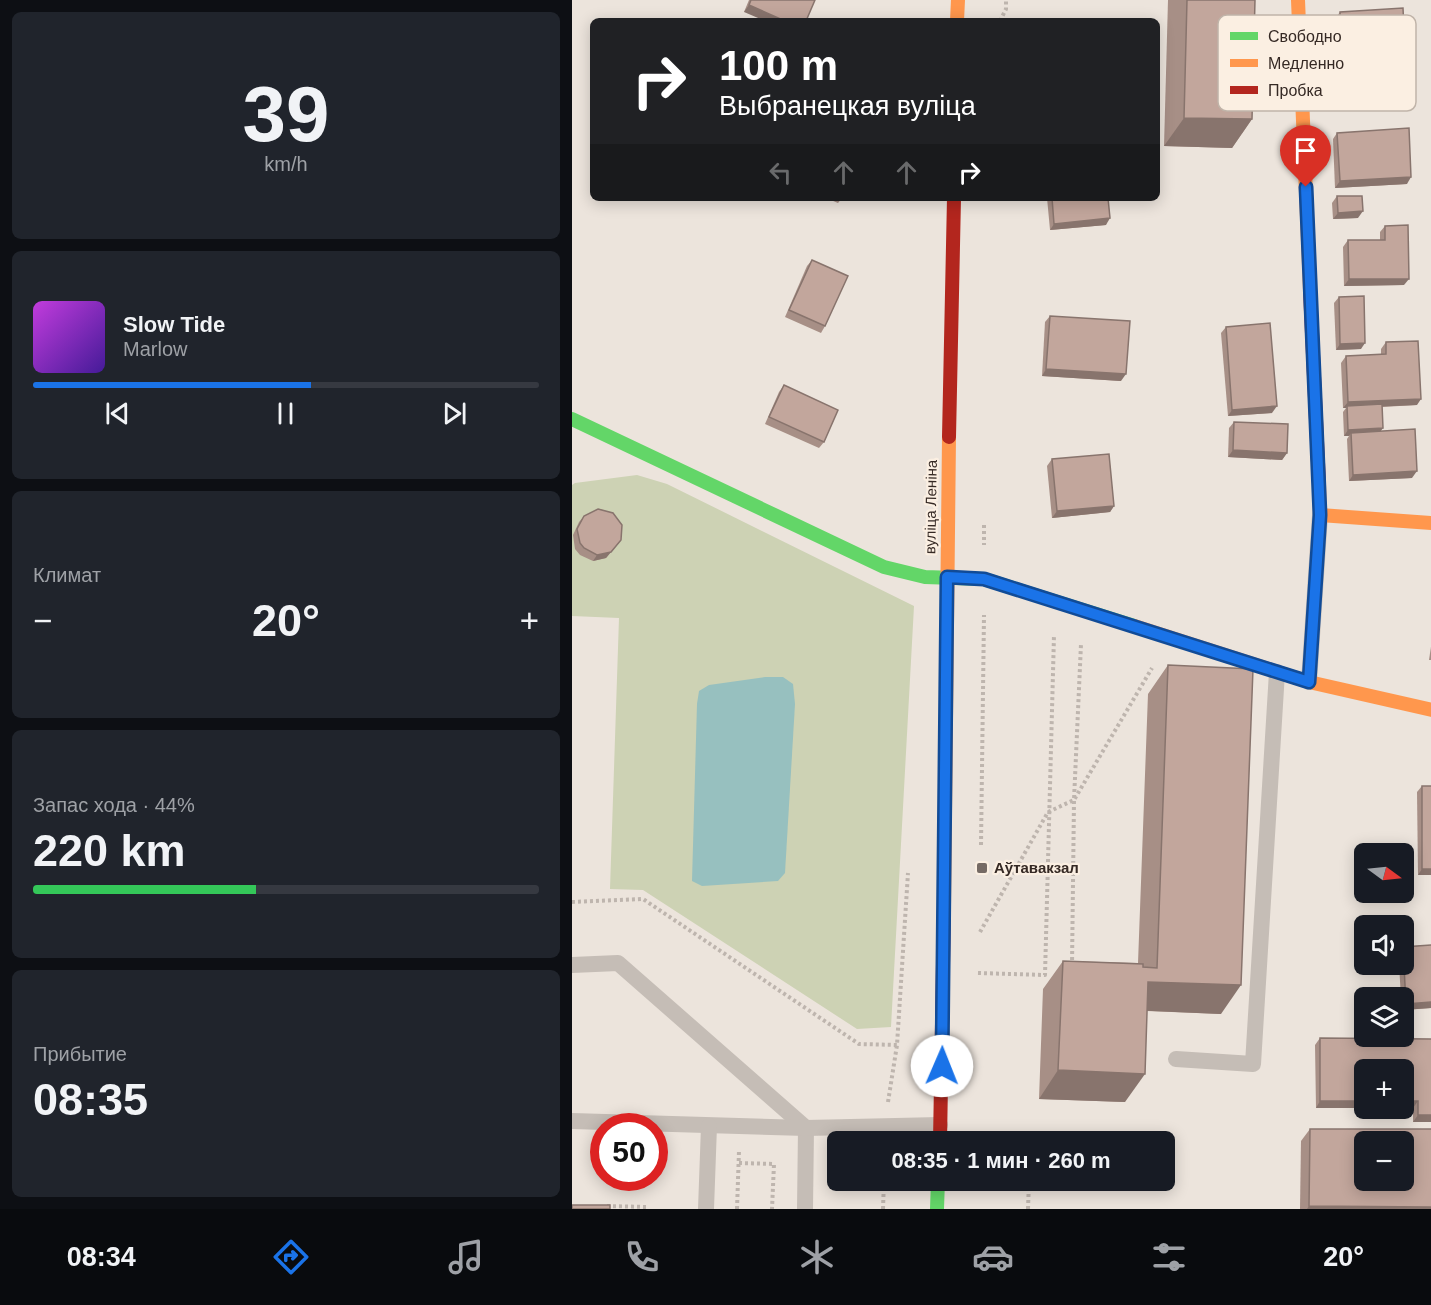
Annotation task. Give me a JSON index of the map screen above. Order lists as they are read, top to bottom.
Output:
{
  "streets": {
    "street": ["вуліца Леніна"]
  },
  "places": {
    "transit": ["Аўтавакзал"]
  },
  "legend": ["Свободно", "Медленно", "Пробка"],
  "north": "right",
  "page": {
    "tile": [
      ["39", "km/h"],
      "Климат",
      ["Запас хода · 44%", "220 km"],
      ["Прибытие", "08:35"]
    ],
    "turn": ["100 m", "Выбранецкая вуліца"],
    "song": ["Slow Tide", "Marlow"],
    "heat": ["−", "20°", "+"],
    "map_buttons": ["+", "−"],
    "limit": "50",
    "trip": "08:35 · 1 мин · 260 m",
    "tabs": ["08:34", "20°"]
  }
}
